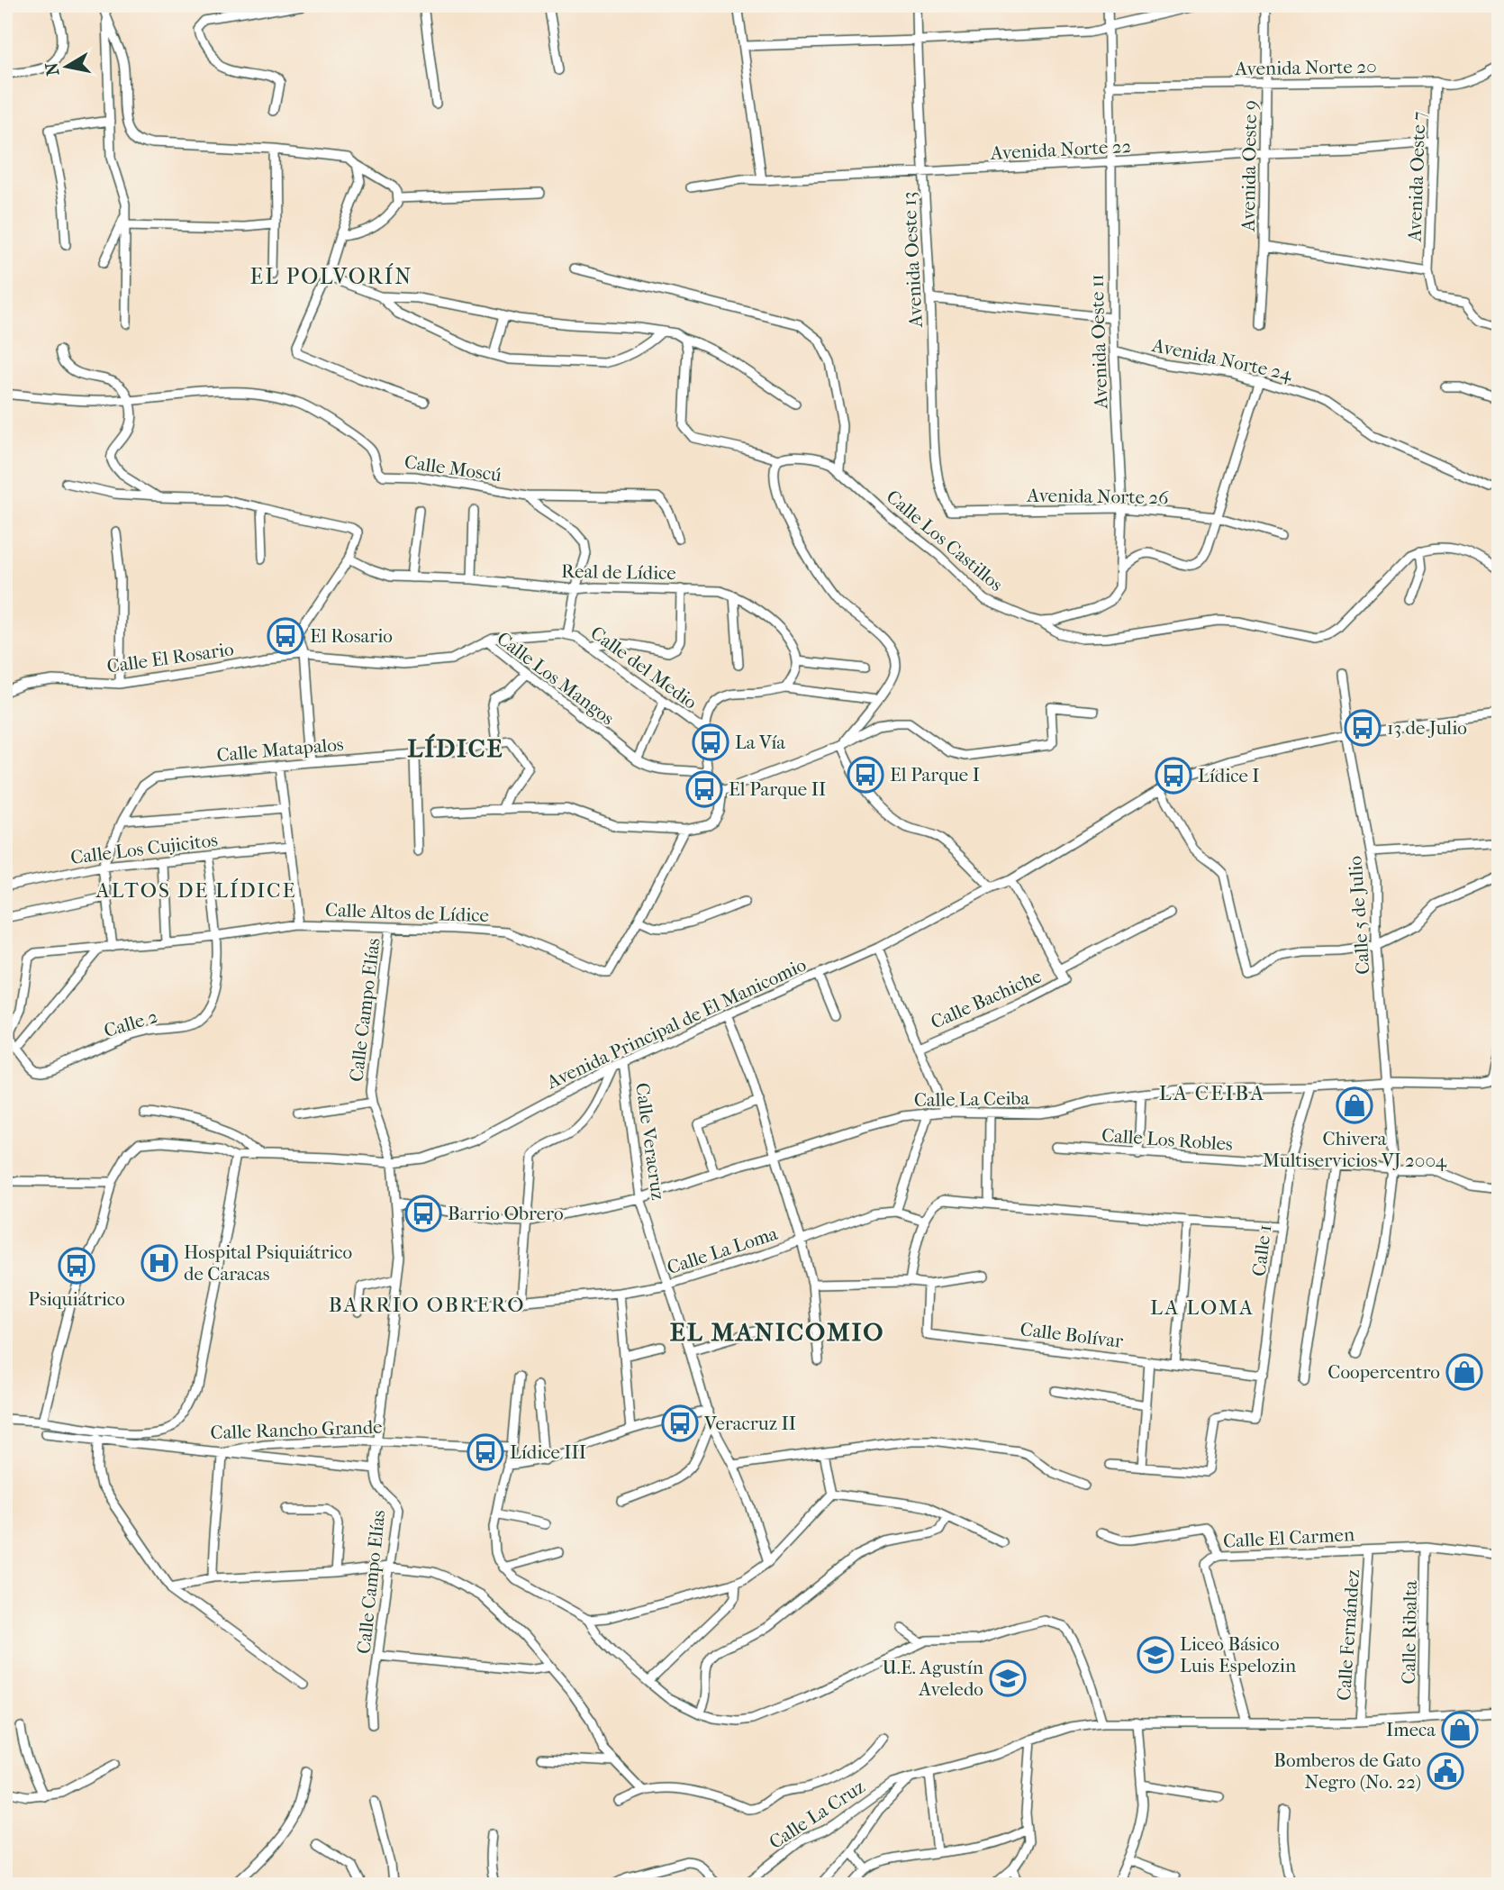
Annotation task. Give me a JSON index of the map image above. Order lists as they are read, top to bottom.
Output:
{
  "streets": {
    "street": [
      "Avenida Norte 20",
      "Avenida Norte 22",
      "Avenida Oeste 9",
      "Avenida Oeste 7",
      "Avenida Oeste 13",
      "Avenida Oeste 11",
      "Avenida Norte 24",
      "Calle Moscú",
      "Avenida Norte 26",
      "Calle Los Castillos",
      "Real de Lídice",
      "Calle El Rosario",
      "Calle del Medio",
      "Calle Los Mangos",
      "Calle Matapalos",
      "Calle Los Cujicitos",
      "Calle Altos de Lídice",
      "Calle 5 de Julio",
      "Calle Bachiche",
      "Calle Campo Elías",
      "Calle 2",
      "Avenida Principal de El Manicomio",
      "Calle La Ceiba",
      "Calle Los Robles",
      "Calle Veracruz",
      "Calle La Loma",
      "Calle 1",
      "Calle Bolívar",
      "Calle Rancho Grande",
      "Calle El Carmen",
      "Calle Ribalta",
      "Calle Fernández",
      "Calle La Cruz"
    ]
  },
  "crossings": [
    ["Avenida Norte 20", "Avenida Oeste 9"],
    ["Avenida Norte 20", "Avenida Oeste 7"],
    ["Avenida Norte 20", "Avenida Oeste 11"],
    ["Avenida Norte 22", "Avenida Oeste 9"],
    ["Avenida Norte 22", "Avenida Oeste 7"],
    ["Avenida Norte 22", "Avenida Oeste 13"],
    ["Avenida Norte 22", "Avenida Oeste 11"],
    ["Avenida Oeste 13", "Avenida Norte 26"],
    ["Avenida Oeste 11", "Avenida Norte 24"],
    ["Avenida Oeste 11", "Avenida Norte 26"],
    ["Avenida Oeste 11", "Calle Los Castillos"],
    ["Calle El Rosario", "Calle Los Mangos"],
    ["Calle del Medio", "Calle Los Mangos"],
    ["Calle Matapalos", "Calle Los Cujicitos"],
    ["Calle Matapalos", "Calle Altos de Lídice"],
    ["Calle Los Cujicitos", "Calle 2"],
    ["Calle Altos de Lídice", "Calle Campo Elías"],
    ["Calle Altos de Lídice", "Calle 2"],
    ["Calle 5 de Julio", "Avenida Principal de El Manicomio"],
    ["Calle 5 de Julio", "Calle La Ceiba"],
    ["Calle 5 de Julio", "Calle Los Robles"],
    ["Calle Campo Elías", "Avenida Principal de El Manicomio"],
    ["Calle Campo Elías", "Calle La Ceiba"],
    ["Calle Campo Elías", "Calle Rancho Grande"],
    ["Avenida Principal de El Manicomio", "Calle Veracruz"],
    ["Calle La Ceiba", "Calle Veracruz"],
    ["Calle La Ceiba", "Calle 1"],
    ["Calle Los Robles", "Calle 1"],
    ["Calle Veracruz", "Calle La Loma"],
    ["Calle 1", "Calle Bolívar"],
    ["Calle El Carmen", "Calle Ribalta"],
    ["Calle El Carmen", "Calle Fernández"],
    ["Calle El Carmen", "Calle La Cruz"],
    ["Calle Ribalta", "Calle La Cruz"],
    ["Calle Fernández", "Calle La Cruz"]
  ],
  "districts": [
    "EL POLVORÍN",
    "LÍDICE",
    "ALTOS DE LÍDICE",
    "LA CEIBA",
    "BARRIO OBRERO",
    "LA LOMA",
    "EL MANICOMIO"
  ],
  "places": {
    "bus stop": [
      "El Rosario",
      "13 de Julio",
      "La Vía",
      "El Parque I",
      "Lídice I",
      "El Parque II",
      "Barrio Obrero",
      "Psiquiátrico",
      "Veracruz II",
      "Lídice III"
    ],
    "shop": ["Chivera Multiservicios VJ 2004", "Coopercentro", "Imeca"],
    "hospital": ["Hospital Psiquiátrico de Caracas"],
    "school or university": ["Liceo Básico Luis Espelozin", "U.E. Agustín Aveledo"],
    "public building": ["Bomberos de Gato Negro (No. 22)"]
  },
  "north": "left"
}
